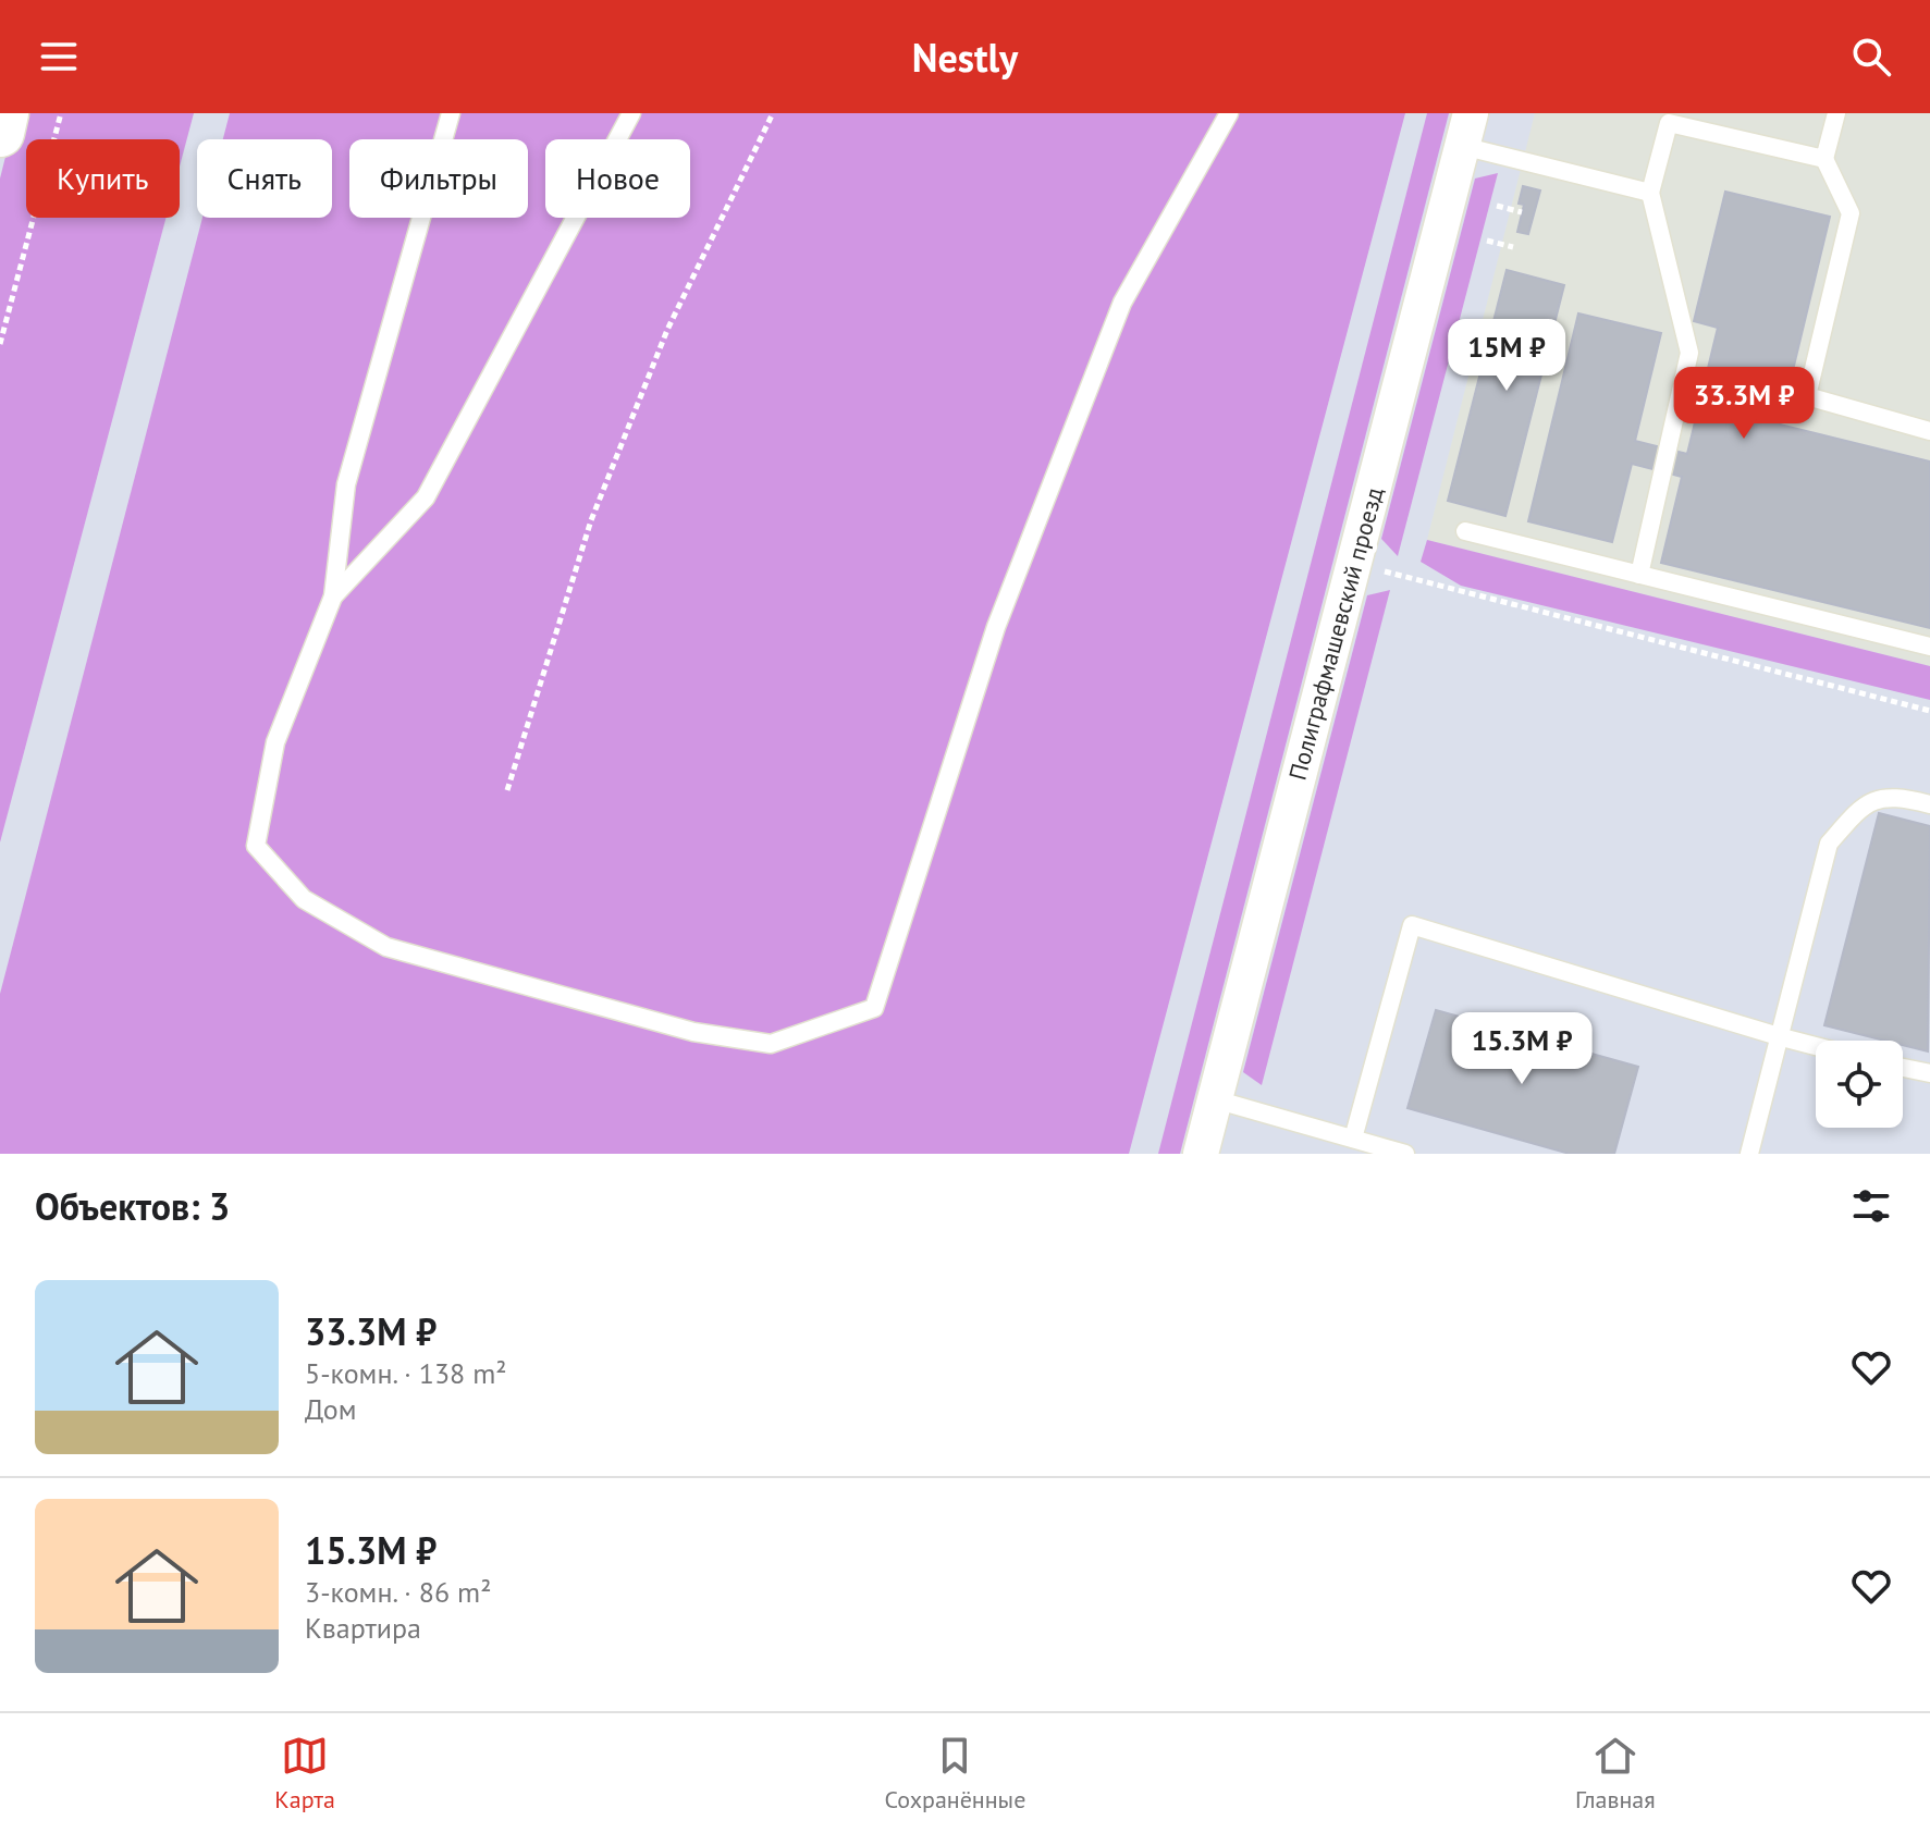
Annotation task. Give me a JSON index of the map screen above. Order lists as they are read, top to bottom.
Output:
{
  "streets": {
    "street": ["Полиграфмашевский проезд"]
  },
  "page": {
    "header": "Nestly",
    "chip": [
      "Купить",
      "Снять",
      "Фильтры",
      "Новое"
    ],
    "price": ["15M ₽", "33.3M ₽", "15.3M ₽"],
    "heading": "Объектов: 3",
    "list": [
      {
        "name": "33.3M ₽",
        "note": "5-комн. · 138 m² · Дом"
      },
      {
        "name": "15.3M ₽",
        "note": "3-комн. · 86 m² · Квартира"
      }
    ],
    "tabs": ["Карта", "Сохранённые", "Главная"]
  }
}
